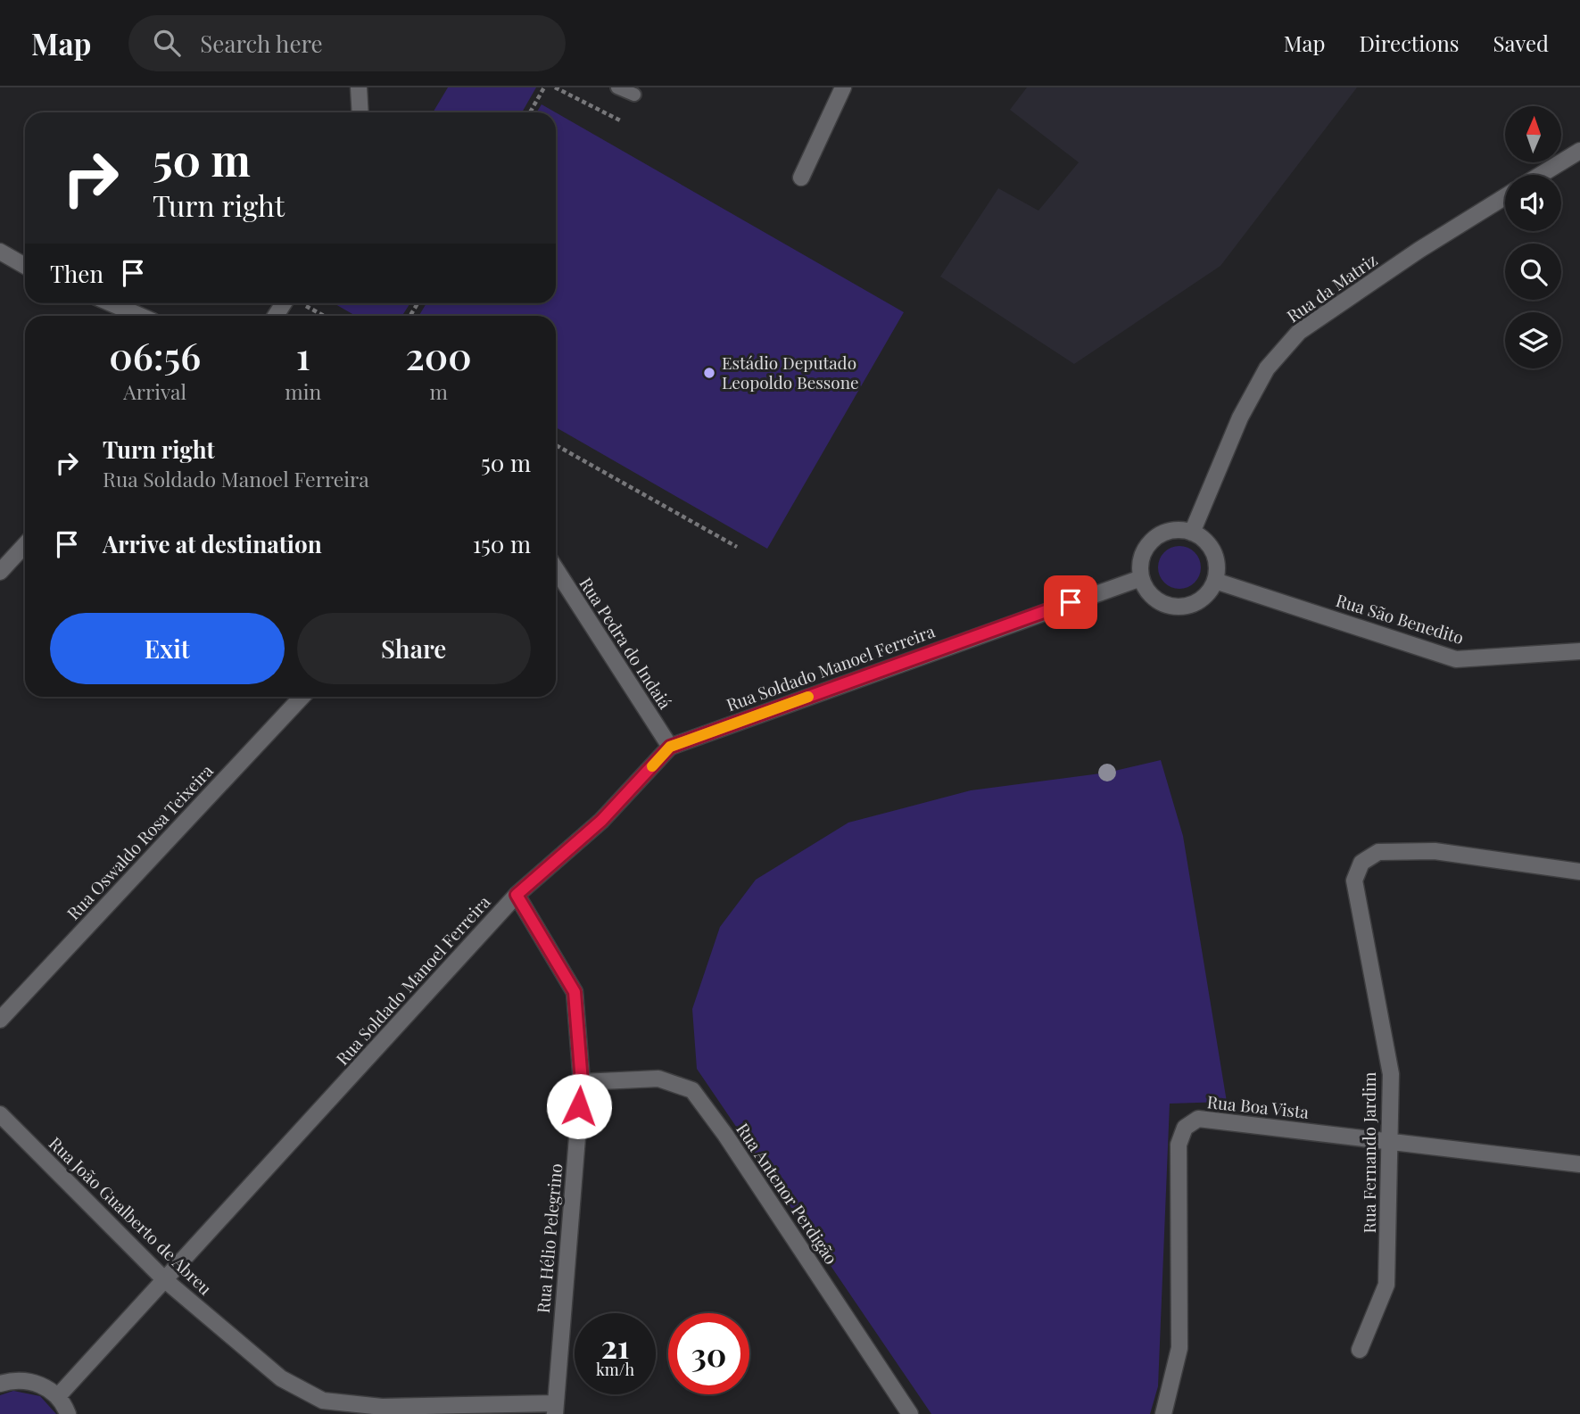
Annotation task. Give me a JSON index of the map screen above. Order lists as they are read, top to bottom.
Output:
{
  "streets": {
    "street": [
      "Rua da Matriz",
      "Rua São Benedito",
      "Rua Pedra do Indaiá",
      "Rua Soldado Manoel Ferreira",
      "Rua Oswaldo Rosa Teixeira",
      "Rua Boa Vista",
      "Rua Fernando Jardim",
      "Rua Antenor Perdigão",
      "Rua João Gualberto de Abreu",
      "Rua Hélio Pelegrino"
    ]
  },
  "crossings": [
    ["Rua da Matriz", "Rua São Benedito"],
    ["Rua da Matriz", "Rua Soldado Manoel Ferreira"],
    ["Rua São Benedito", "Rua Soldado Manoel Ferreira"],
    ["Rua Pedra do Indaiá", "Rua Soldado Manoel Ferreira"],
    ["Rua Soldado Manoel Ferreira", "Rua João Gualberto de Abreu"],
    ["Rua Soldado Manoel Ferreira", "Rua Hélio Pelegrino"],
    ["Rua Boa Vista", "Rua Fernando Jardim"],
    ["Rua Antenor Perdigão", "Rua Hélio Pelegrino"],
    ["Rua João Gualberto de Abreu", "Rua Hélio Pelegrino"]
  ],
  "places": ["Estádio Deputado Leopoldo Bessone"],
  "north": "top",
  "page": {
    "header": "Map",
    "search": "Search here",
    "nav": ["Map", "Directions", "Saved"],
    "turn": ["50 m", "Turn right"],
    "then": "Then",
    "eta": [
      "06:56",
      "Arrival",
      "1",
      "min",
      "200",
      "m"
    ],
    "list": [
      {
        "name": "Turn right",
        "note": "Rua Soldado Manoel Ferreira",
        "value": "50 m"
      },
      {
        "name": "Arrive at destination",
        "value": "150 m"
      }
    ],
    "buttons": ["Exit", "Share"],
    "speed": "21 km/h",
    "limit": "30"
  }
}
